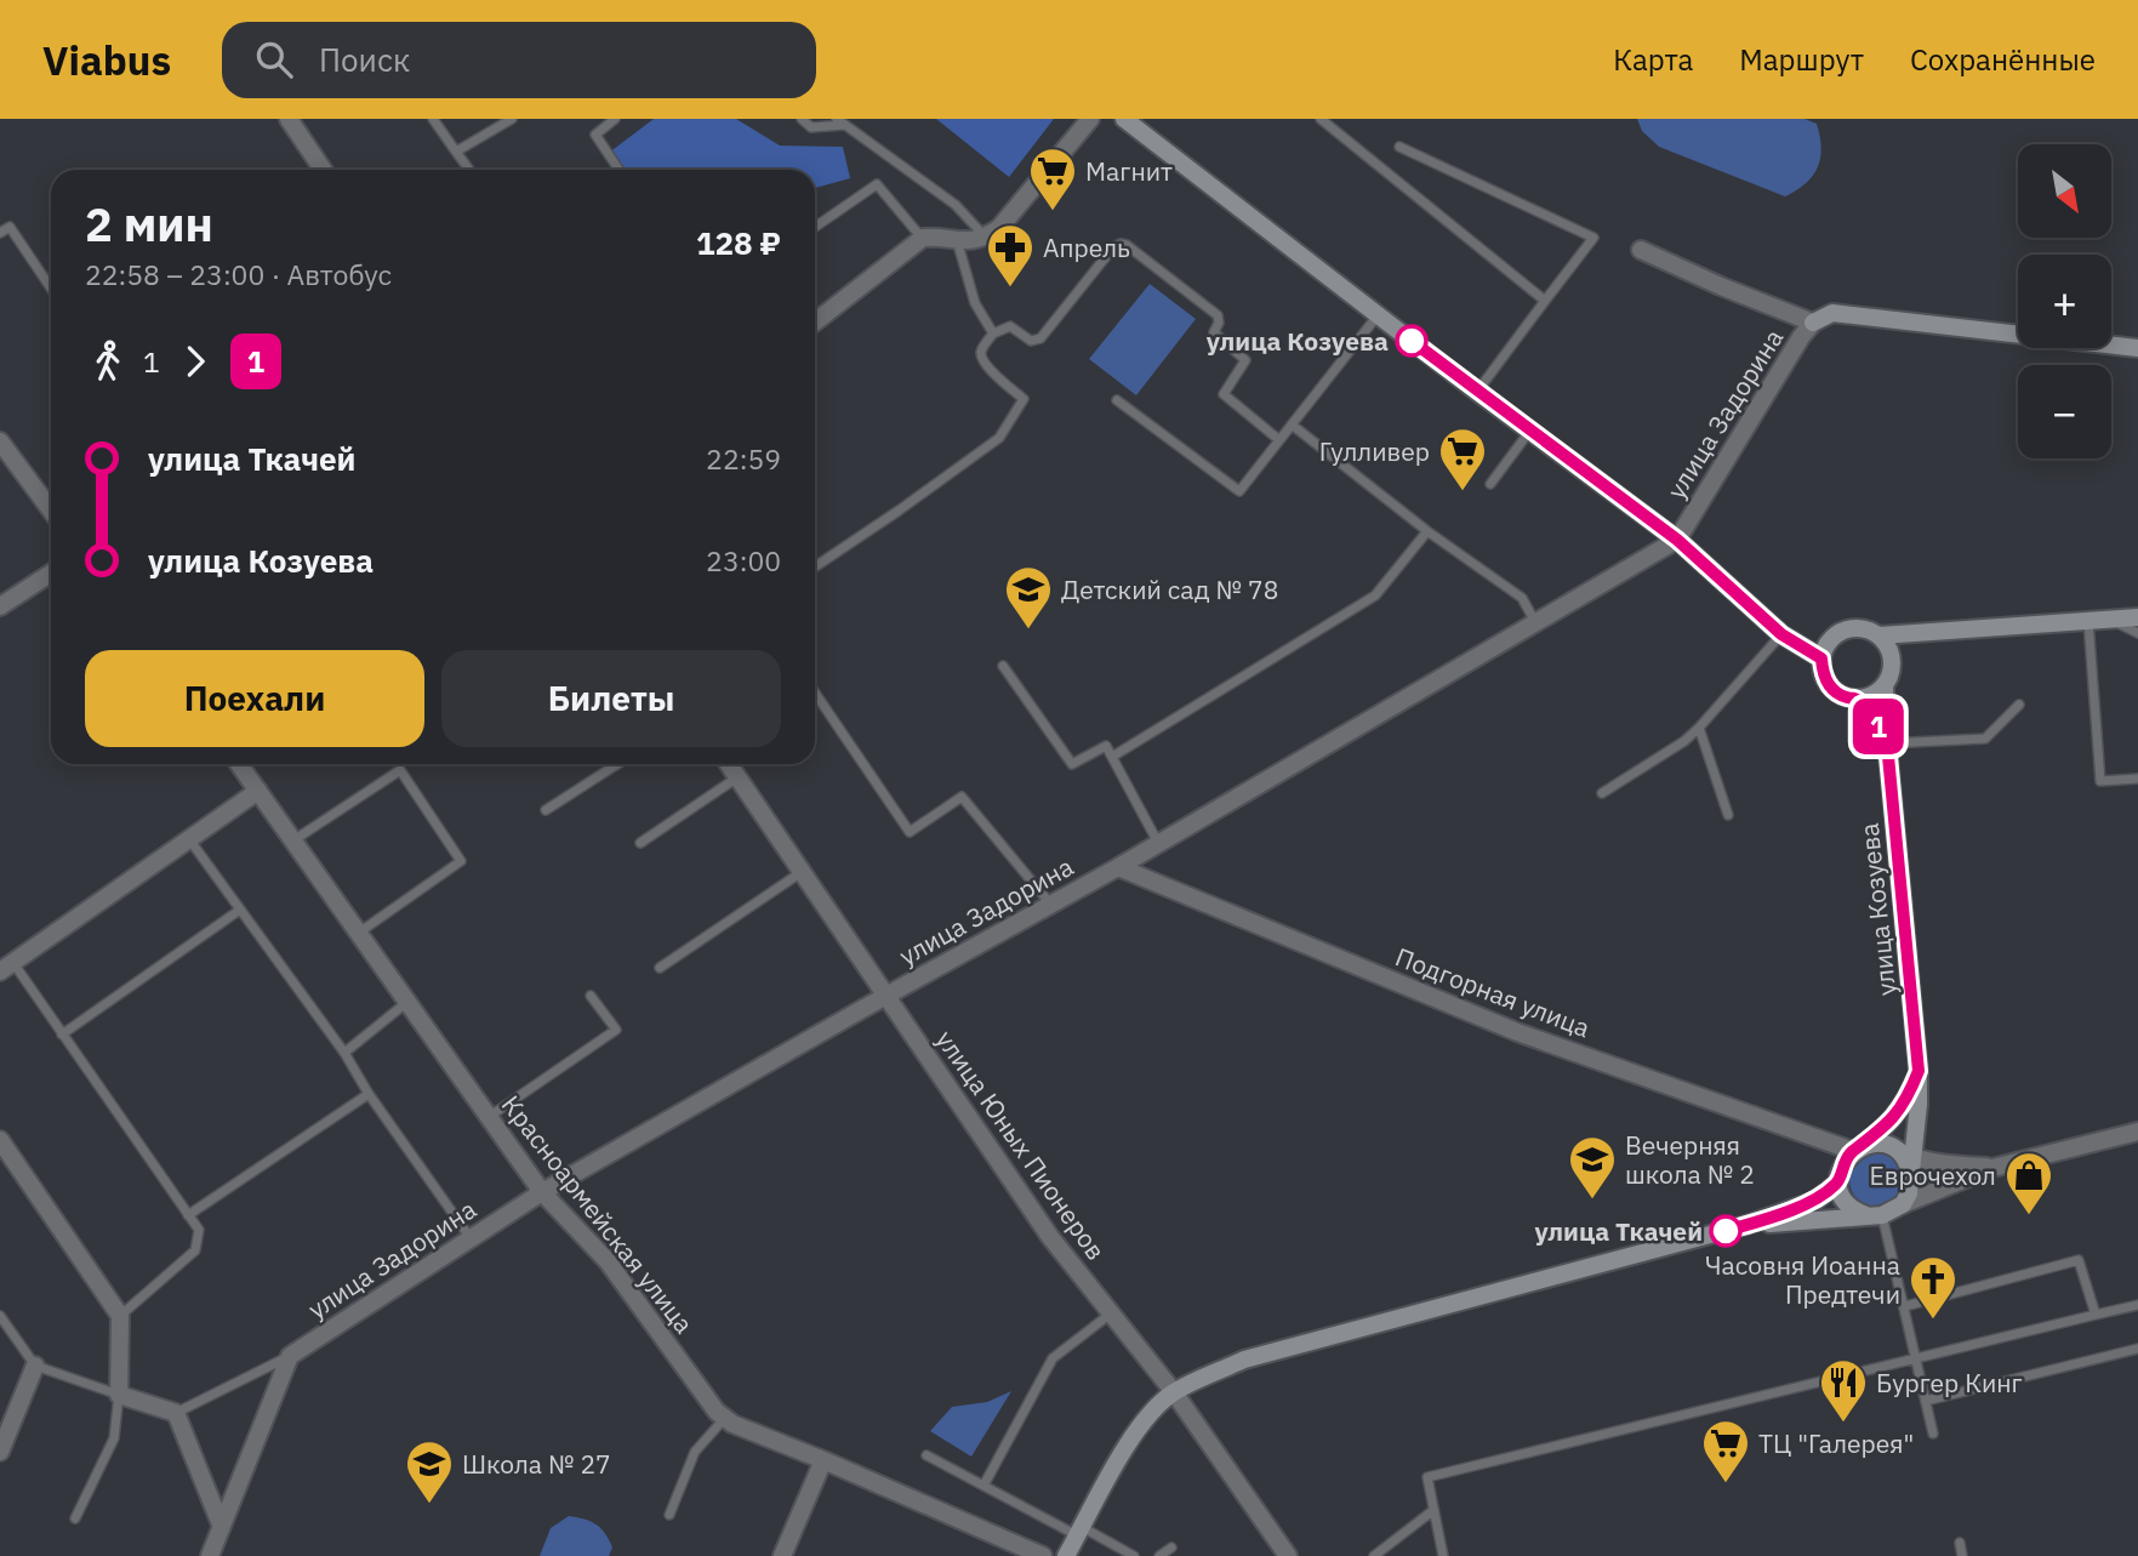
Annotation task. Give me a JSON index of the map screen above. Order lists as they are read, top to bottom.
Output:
{
  "streets": {
    "street": [
      "улица Задорина",
      "улица Козуева",
      "Подгорная улица",
      "улица Юных Пионеров",
      "Красноармейская улица"
    ]
  },
  "crossings": [
    ["улица Задорина", "Подгорная улица"],
    ["улица Задорина", "улица Юных Пионеров"],
    ["улица Задорина", "Красноармейская улица"],
    ["улица Козуева", "Подгорная улица"]
  ],
  "places": {
    "supermarket": ["Магнит", "Гулливер", "ТЦ \"Галерея\""],
    "pharmacy": ["Апрель"],
    "other": ["улица Козуева", "улица Ткачей"],
    "school or university": ["Детский сад № 78", "Вечерняя школа № 2", "Школа № 27"],
    "shop": ["Еврочехол"],
    "church": ["Часовня Иоанна Предтечи"],
    "restaurant": ["Бургер Кинг"]
  },
  "lines": ["bus line 1"],
  "north": "bottom right",
  "page": {
    "header": "Viabus",
    "search": "Поиск",
    "nav": ["Карта", "Маршрут", "Сохранённые"],
    "on_map": "1",
    "map_buttons": ["+", "−"],
    "heading": ["2 мин", "22:58 – 23:00 · Автобус", "128 ₽"],
    "legs": ["1", "1"],
    "list": [
      {
        "name": "улица Ткачей",
        "value": "22:59"
      },
      {
        "name": "улица Козуева",
        "value": "23:00"
      }
    ],
    "buttons": ["Поехали", "Билеты"]
  }
}
